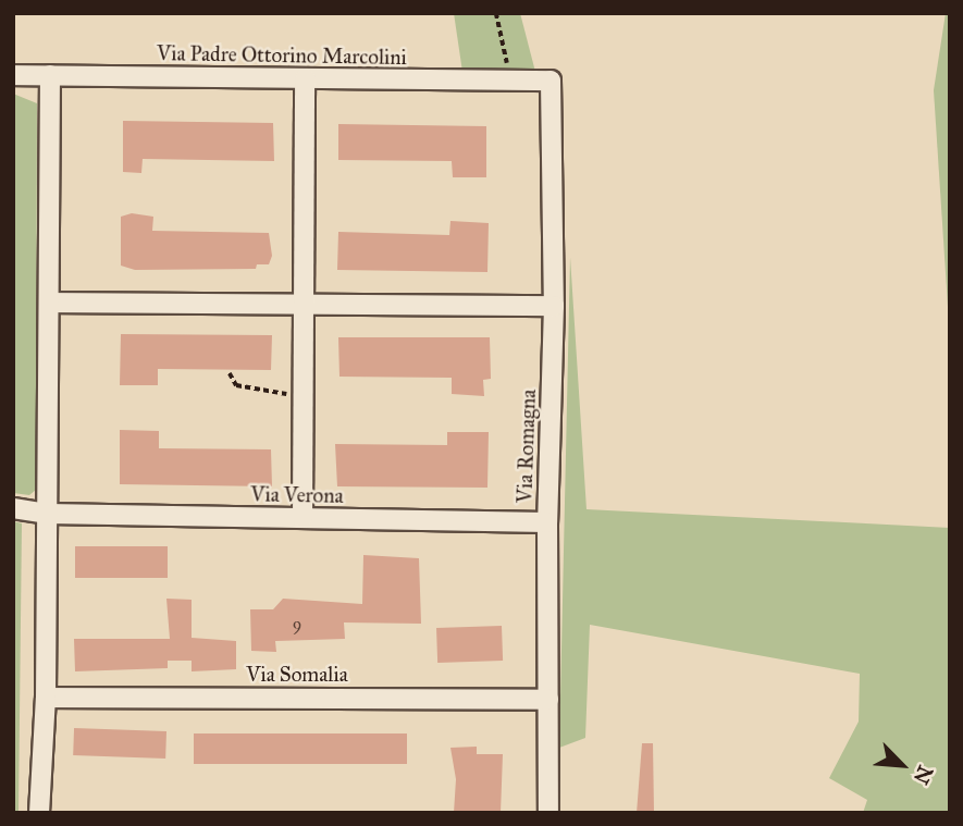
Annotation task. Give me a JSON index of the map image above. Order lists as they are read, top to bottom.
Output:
{
  "streets": {
    "street": [
      "Via Padre Ottorino Marcolini",
      "Via Romagna",
      "Via Verona",
      "Via Somalia"
    ]
  },
  "crossings": [
    ["Via Padre Ottorino Marcolini", "Via Romagna"],
    ["Via Romagna", "Via Verona"],
    ["Via Romagna", "Via Somalia"]
  ],
  "house_numbers": ["9"],
  "north": "bottom right"
}
